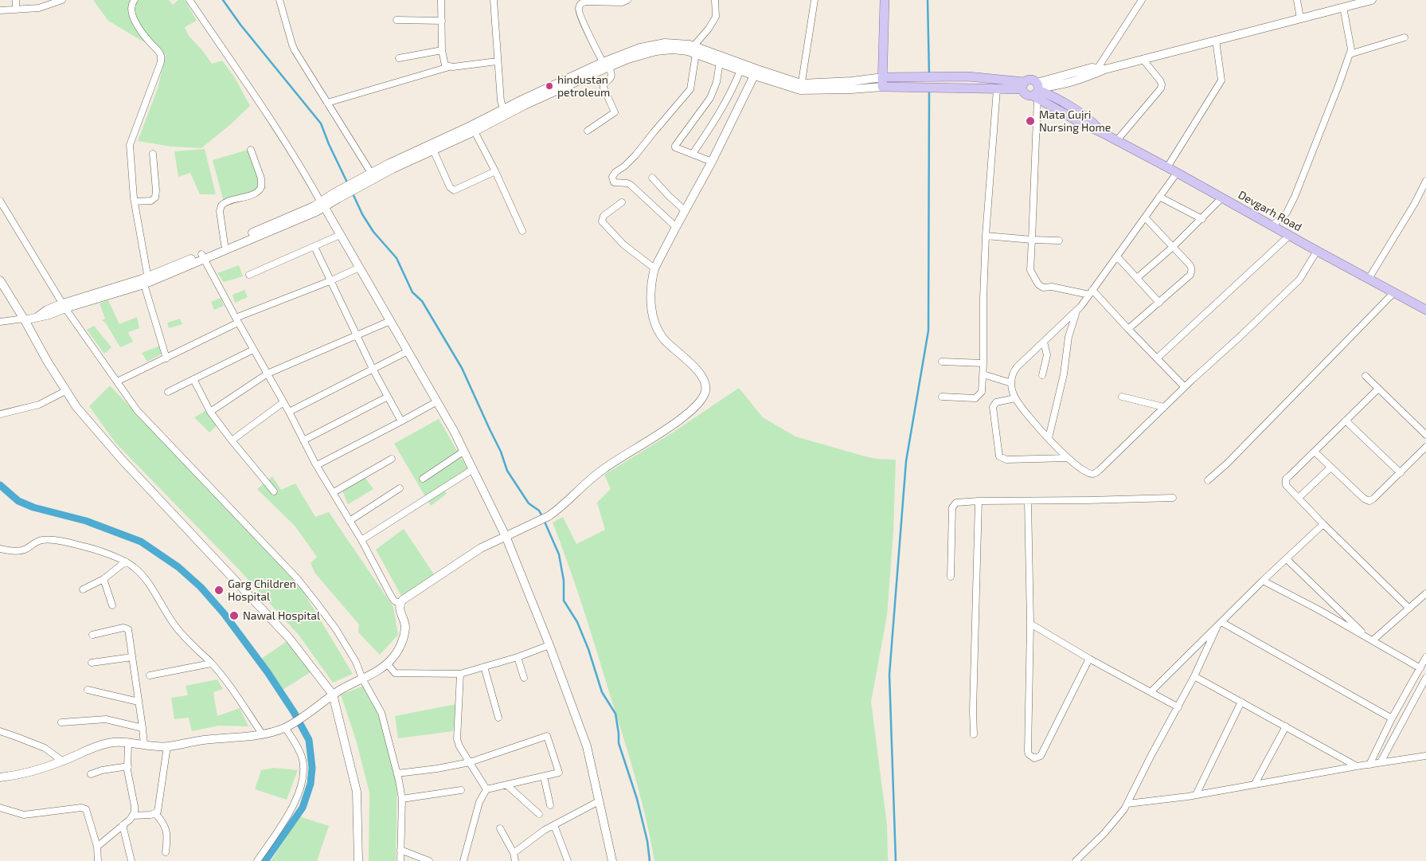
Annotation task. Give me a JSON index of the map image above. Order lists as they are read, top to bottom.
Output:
{
  "streets": {
    "main road": ["Devgarh Road"]
  },
  "places": [
    "hindustan petroleum",
    "Mata Gujri Nursing Home",
    "Garg Children Hospital",
    "Nawal Hospital"
  ]
}
